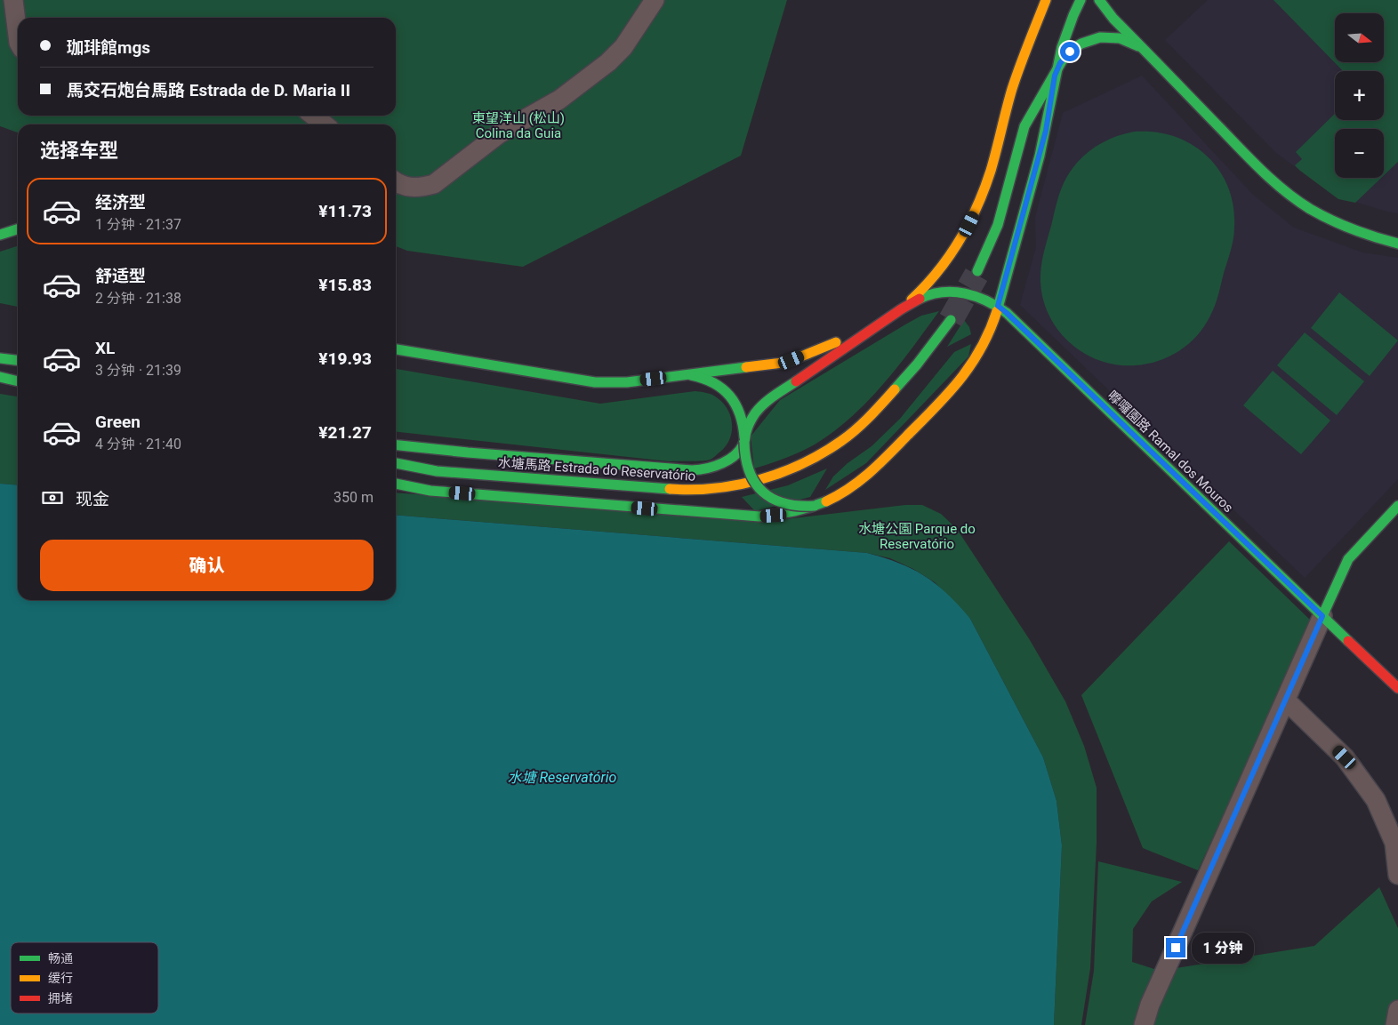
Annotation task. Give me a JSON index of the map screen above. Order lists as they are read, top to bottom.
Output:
{
  "streets": {
    "main road": ["嚤囉園路 Ramal dos Mouros", "水塘馬路 Estrada do Reservatório"]
  },
  "water": ["水塘 Reservatório"],
  "parks": ["東望洋山 (松山) Colina da Guia", "水塘公園 Parque do Reservatório"],
  "legend": ["畅通", "缓行", "拥堵"],
  "north": "right",
  "page": {
    "map_buttons": ["+", "−"],
    "banner": ["珈琲館mgs", "馬交石炮台馬路 Estrada de D. Maria II"],
    "heading": "选择车型",
    "list": [
      {
        "name": "经济型",
        "note": "1 分钟 · 21:37",
        "value": "¥11.73"
      },
      {
        "name": "舒适型",
        "note": "2 分钟 · 21:38",
        "value": "¥15.83"
      },
      {
        "name": "XL",
        "note": "3 分钟 · 21:39",
        "value": "¥19.93"
      },
      {
        "name": "Green",
        "note": "4 分钟 · 21:40",
        "value": "¥21.27"
      }
    ],
    "pay": ["现金", "350 m"],
    "buttons": "确认",
    "bubble": "1 分钟"
  }
}
